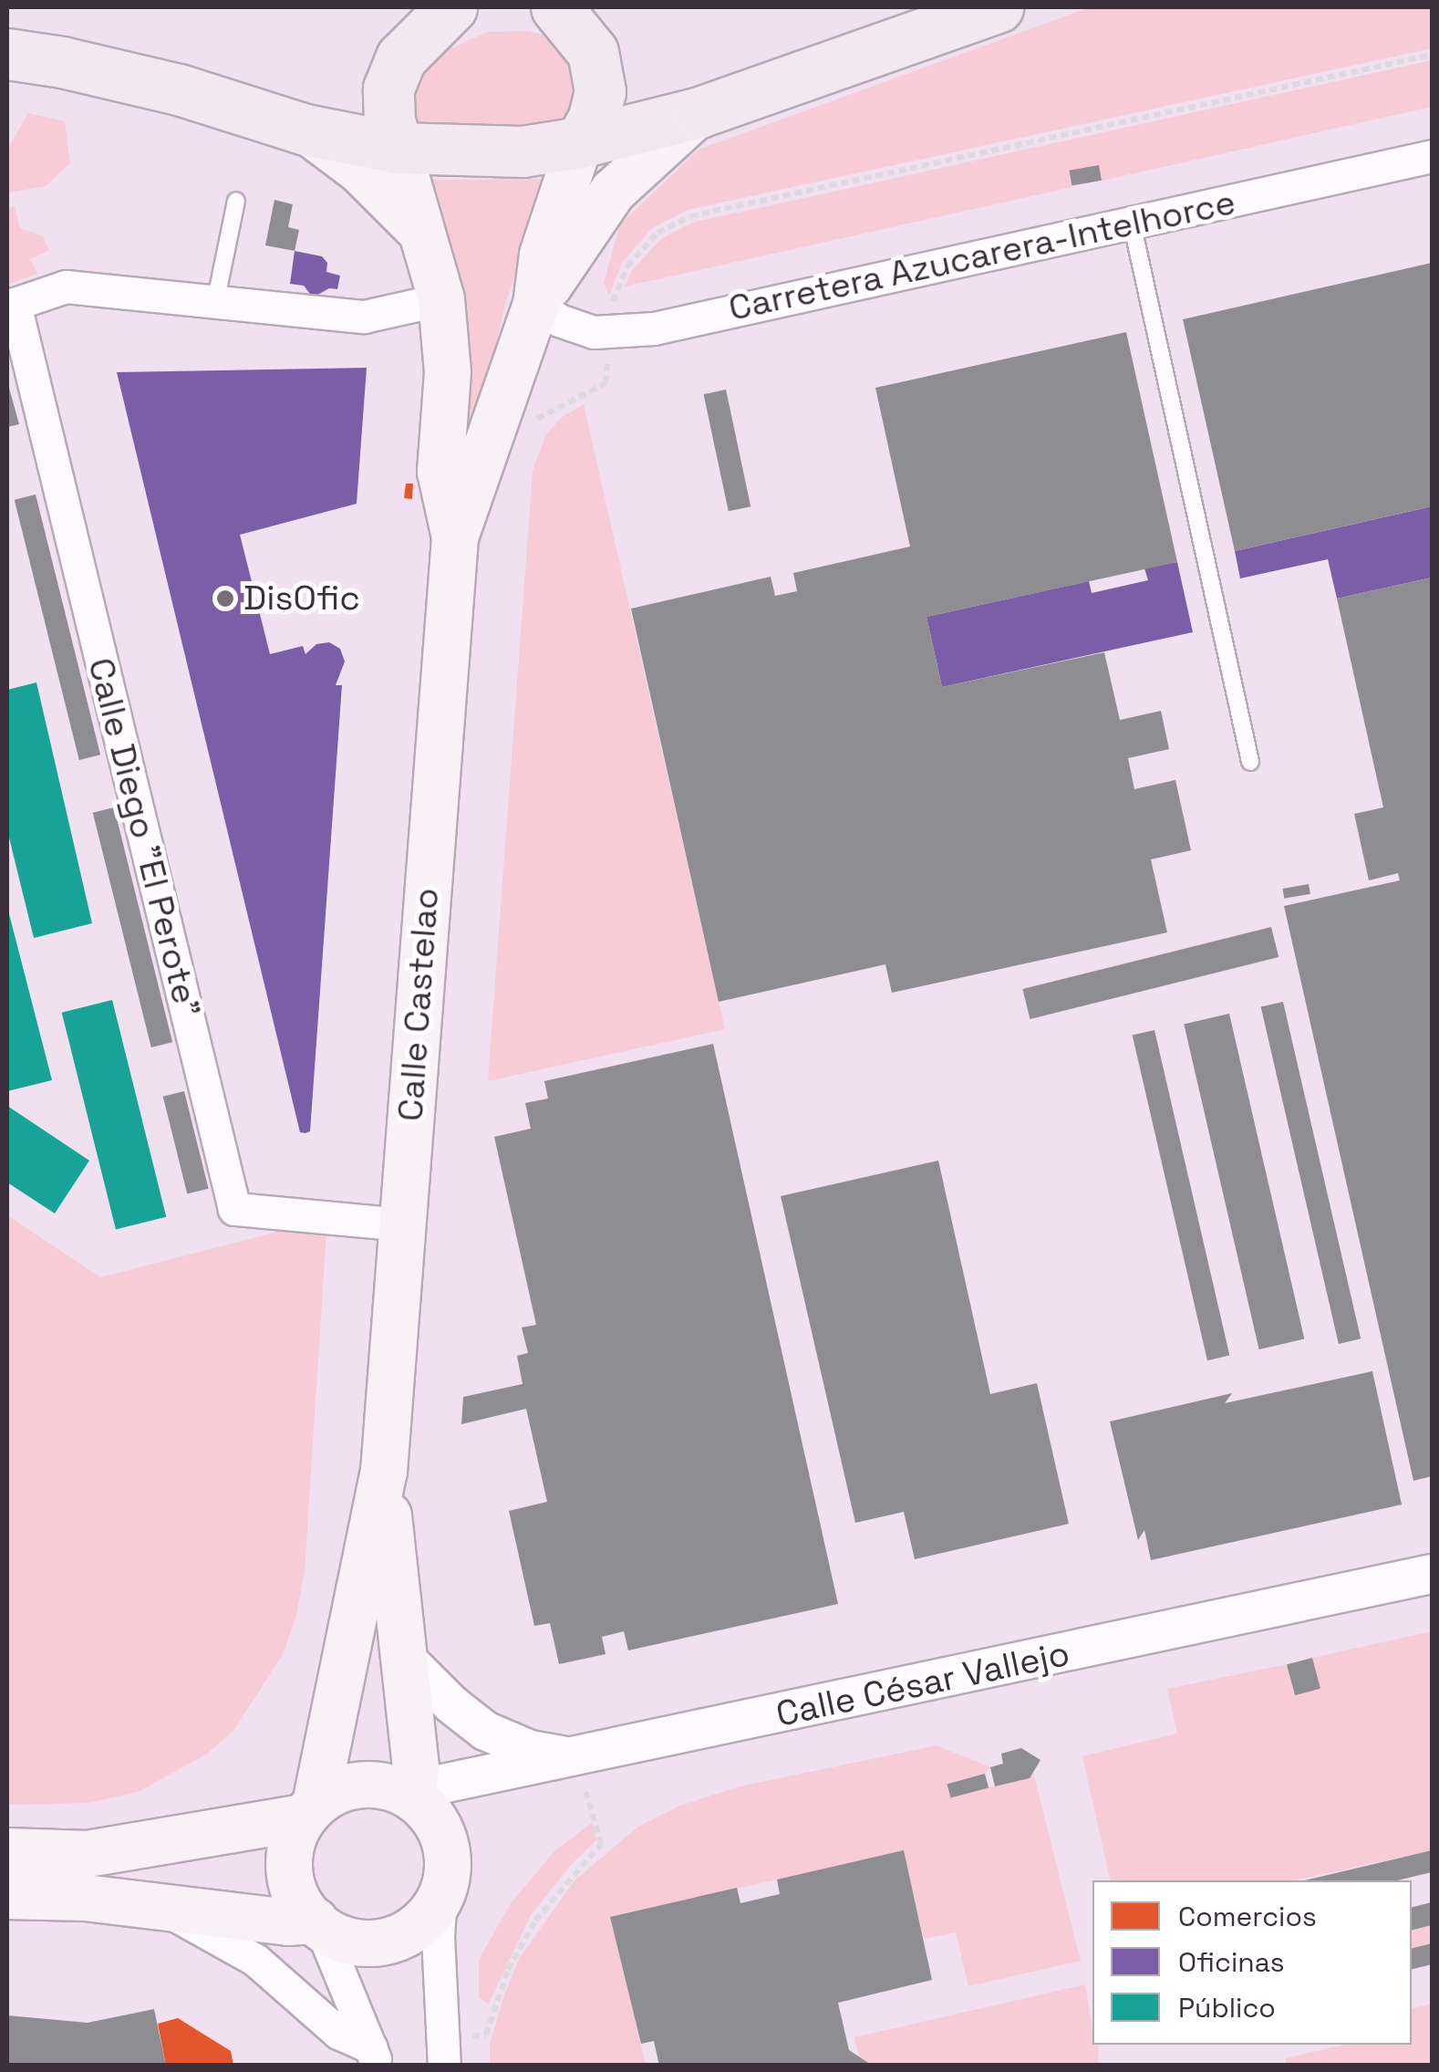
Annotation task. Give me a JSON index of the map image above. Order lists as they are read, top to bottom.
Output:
{
  "streets": {
    "main road": ["Calle Castelao"],
    "street": ["Carretera Azucarera-Intelhorce", "Calle Diego \"El Perote\"", "Calle César Vallejo"]
  },
  "crossings": [
    ["Carretera Azucarera-Intelhorce", "Calle Castelao"],
    ["Calle Diego \"El Perote\"", "Calle Castelao"],
    ["Calle Castelao", "Calle César Vallejo"]
  ],
  "places": ["DisOfic"],
  "legend": ["Comercios", "Oficinas", "Público"]
}
